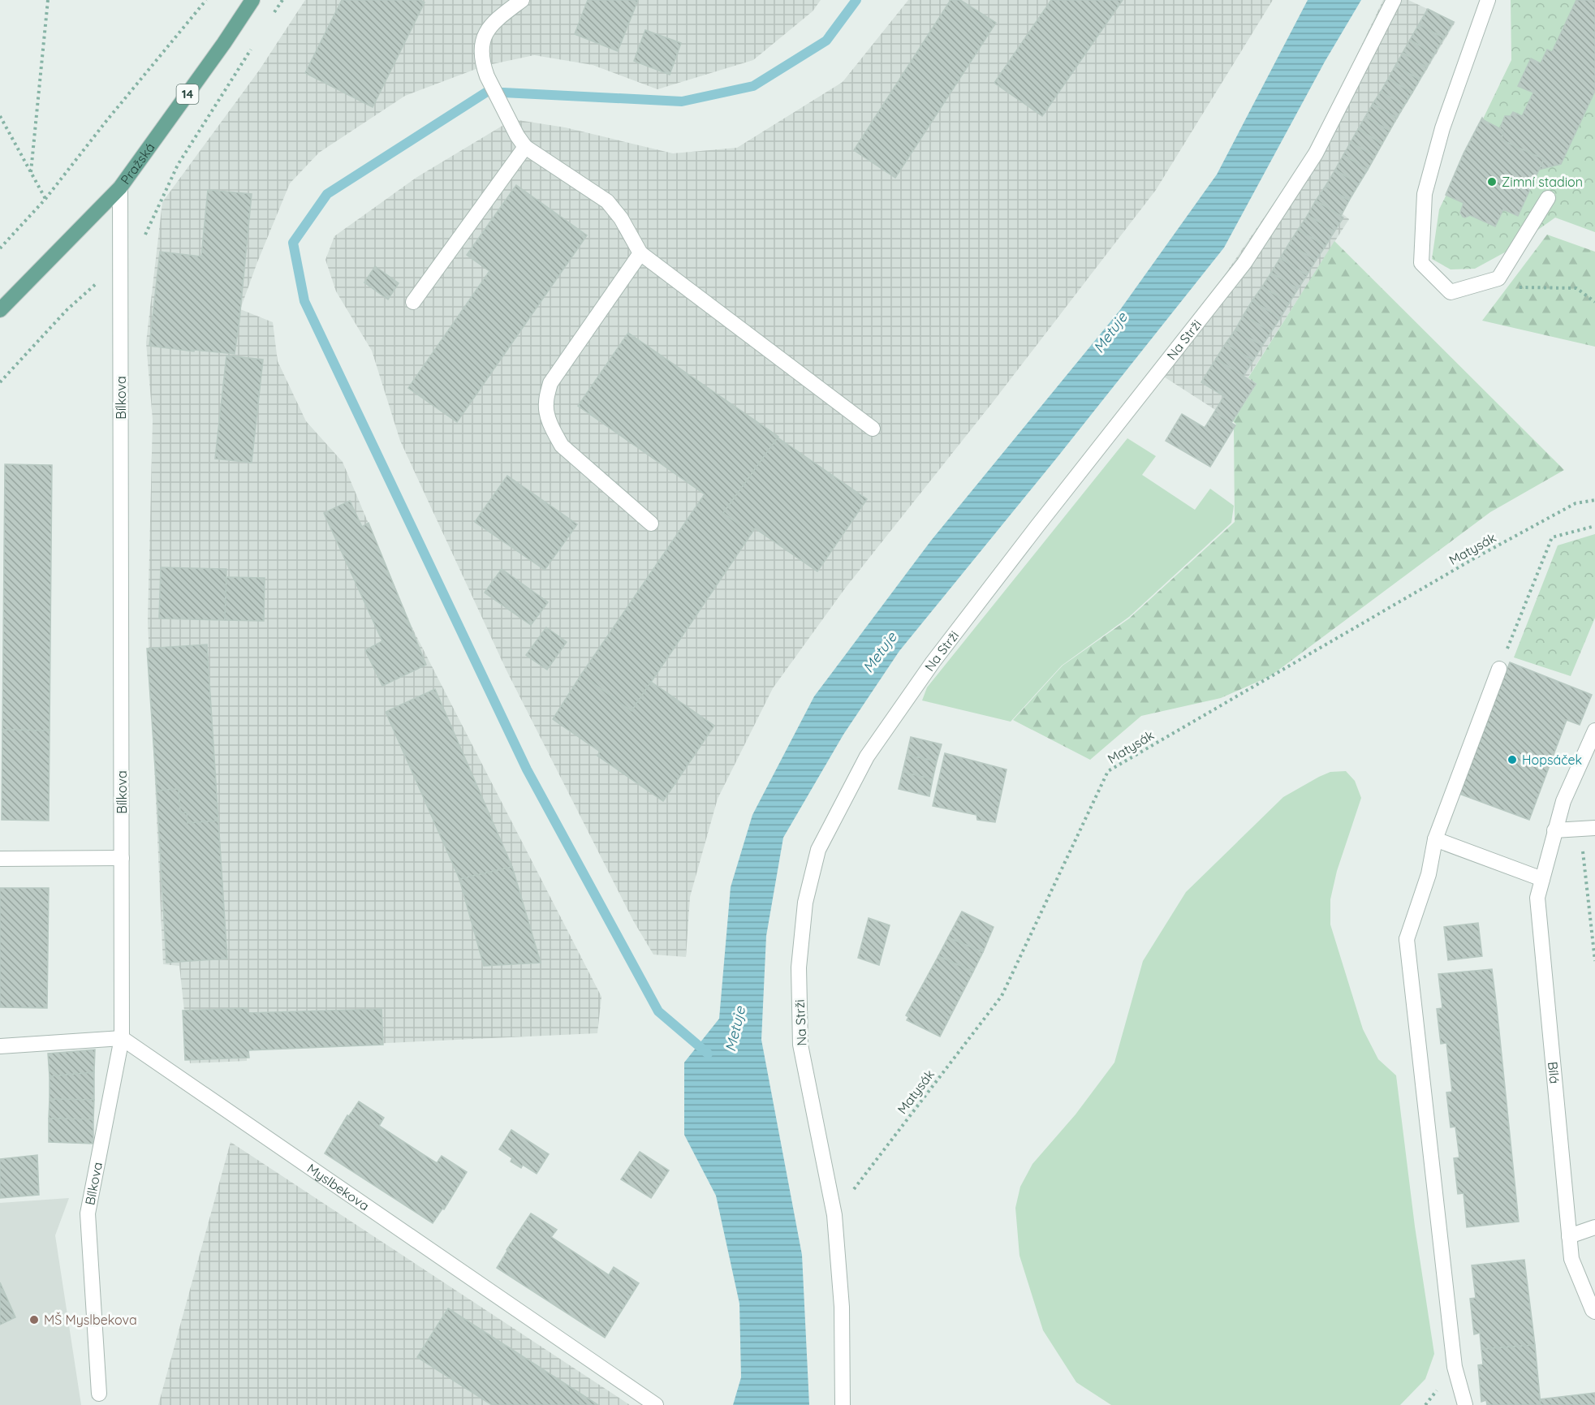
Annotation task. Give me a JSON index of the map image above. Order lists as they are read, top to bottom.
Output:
{
  "streets": {
    "main road": ["14", "Pražská"],
    "street": [
      "Na Strži",
      "Bílkova",
      "Bílá",
      "Myslbekova"
    ],
    "path": ["Matysák"]
  },
  "crossings": [
    ["Pražská", "Bílkova"],
    ["Na Strži", "Matysák"],
    ["Bílkova", "Myslbekova"]
  ],
  "water": ["Metuje"],
  "places": ["Zimní stadion", "Hopsáček", "MŠ Myslbekova"]
}
